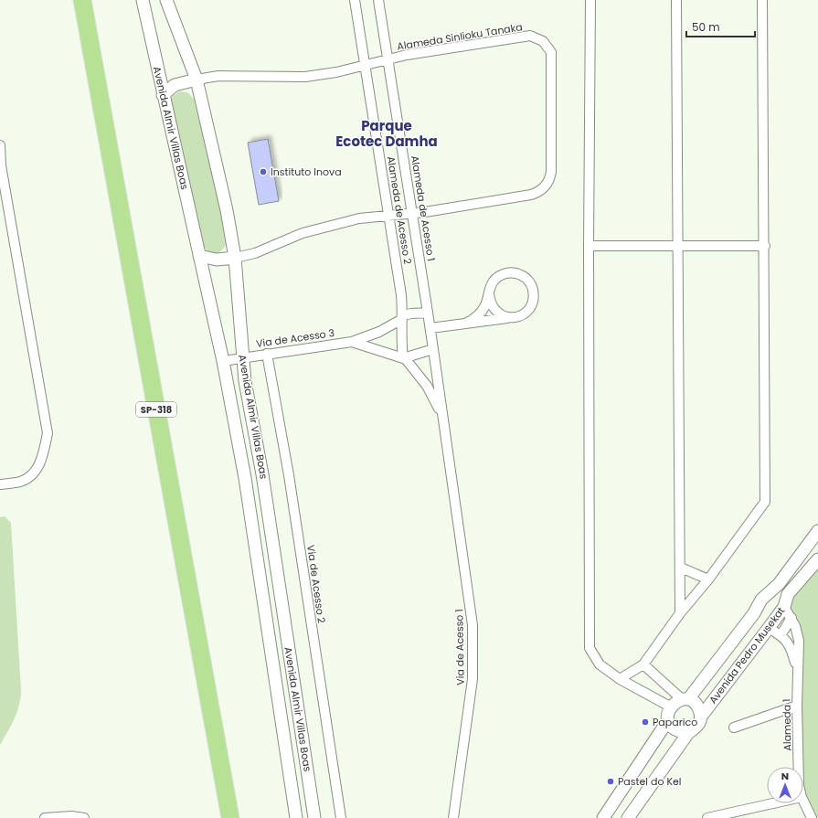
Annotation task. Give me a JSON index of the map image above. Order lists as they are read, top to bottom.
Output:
{
  "streets": {
    "highway": ["SP-318"],
    "street": [
      "Alameda Sinlioku Tanaka",
      "Avenida Almir Villas Boas",
      "Alameda de Acesso 1",
      "Alameda de Acesso 2",
      "Via de Acesso 3",
      "Via de Acesso 2",
      "Via de Acesso 1",
      "Avenida Pedro Musekat",
      "Alameda 1"
    ]
  },
  "crossings": [
    ["Alameda Sinlioku Tanaka", "Avenida Almir Villas Boas"],
    ["Alameda Sinlioku Tanaka", "Alameda de Acesso 1"],
    ["Alameda Sinlioku Tanaka", "Alameda de Acesso 2"],
    ["Avenida Almir Villas Boas", "Via de Acesso 3"],
    ["Alameda de Acesso 1", "Via de Acesso 1"],
    ["Via de Acesso 3", "Via de Acesso 2"],
    ["Avenida Pedro Musekat", "Alameda 1"]
  ],
  "districts": ["Parque Ecotec Damha"],
  "places": ["Instituto Inova", "Paparico", "Pastel do Kel"],
  "scale_bar": "50 m",
  "north": "top"
}
